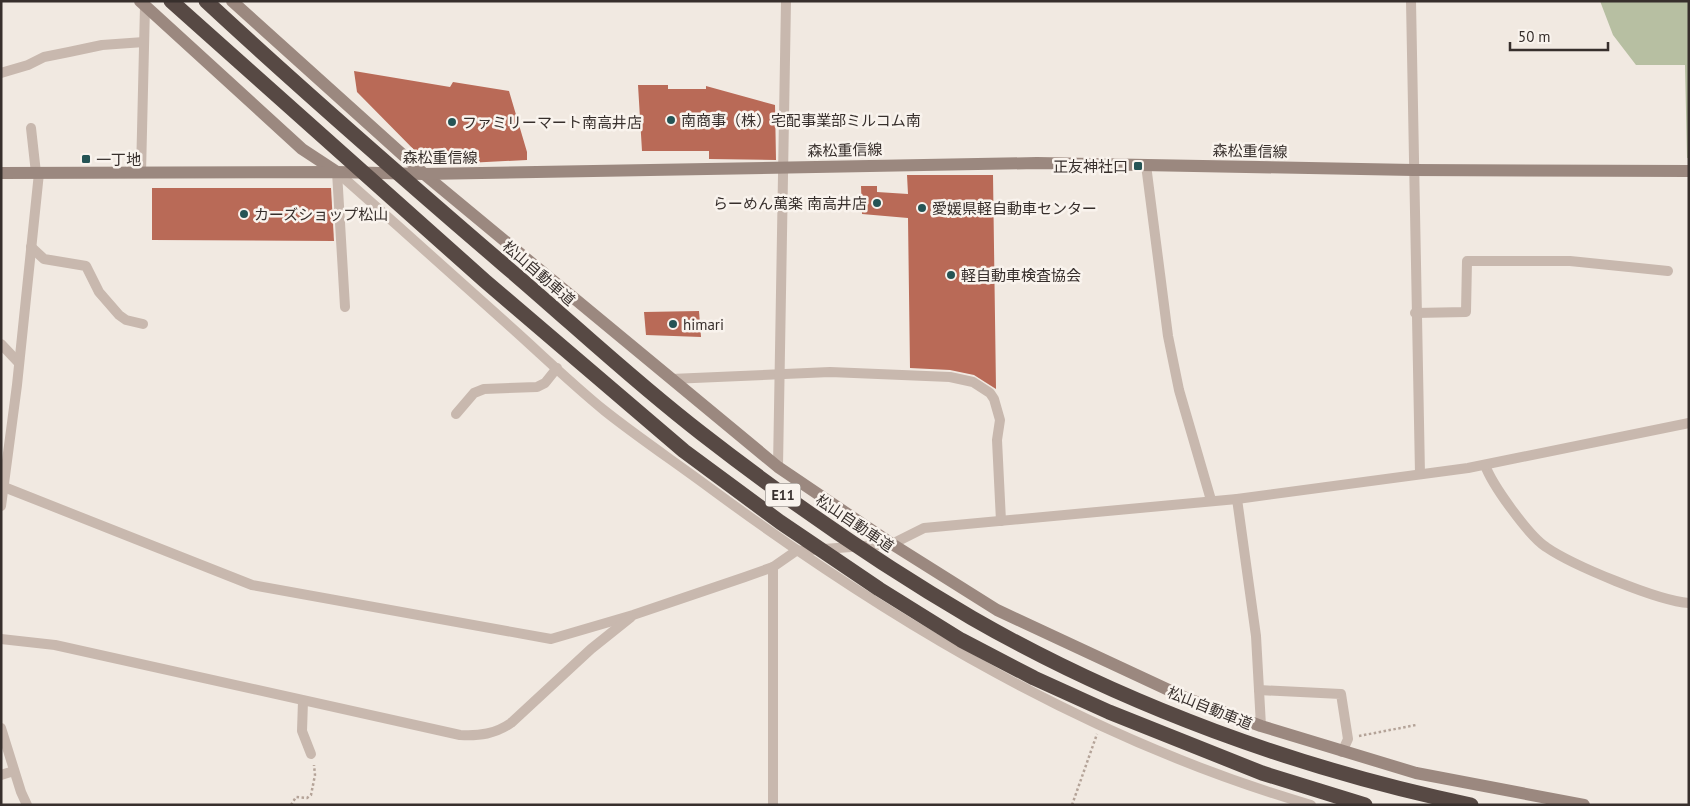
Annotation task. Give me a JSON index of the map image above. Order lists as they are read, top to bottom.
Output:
{
  "streets": {
    "highway": ["松山自動車道", "E11"],
    "street": ["森松重信線"]
  },
  "places": {
    "other": [
      "南商事（株）宅配事業部ミルコム南",
      "ファミリーマート南高井店",
      "らーめん萬楽 南高井店",
      "愛媛県軽自動車センター",
      "カーズショップ松山",
      "軽自動車検査協会",
      "himari"
    ],
    "transit": ["一丁地", "正友神社口"]
  },
  "scale_bar": "50 m"
}
